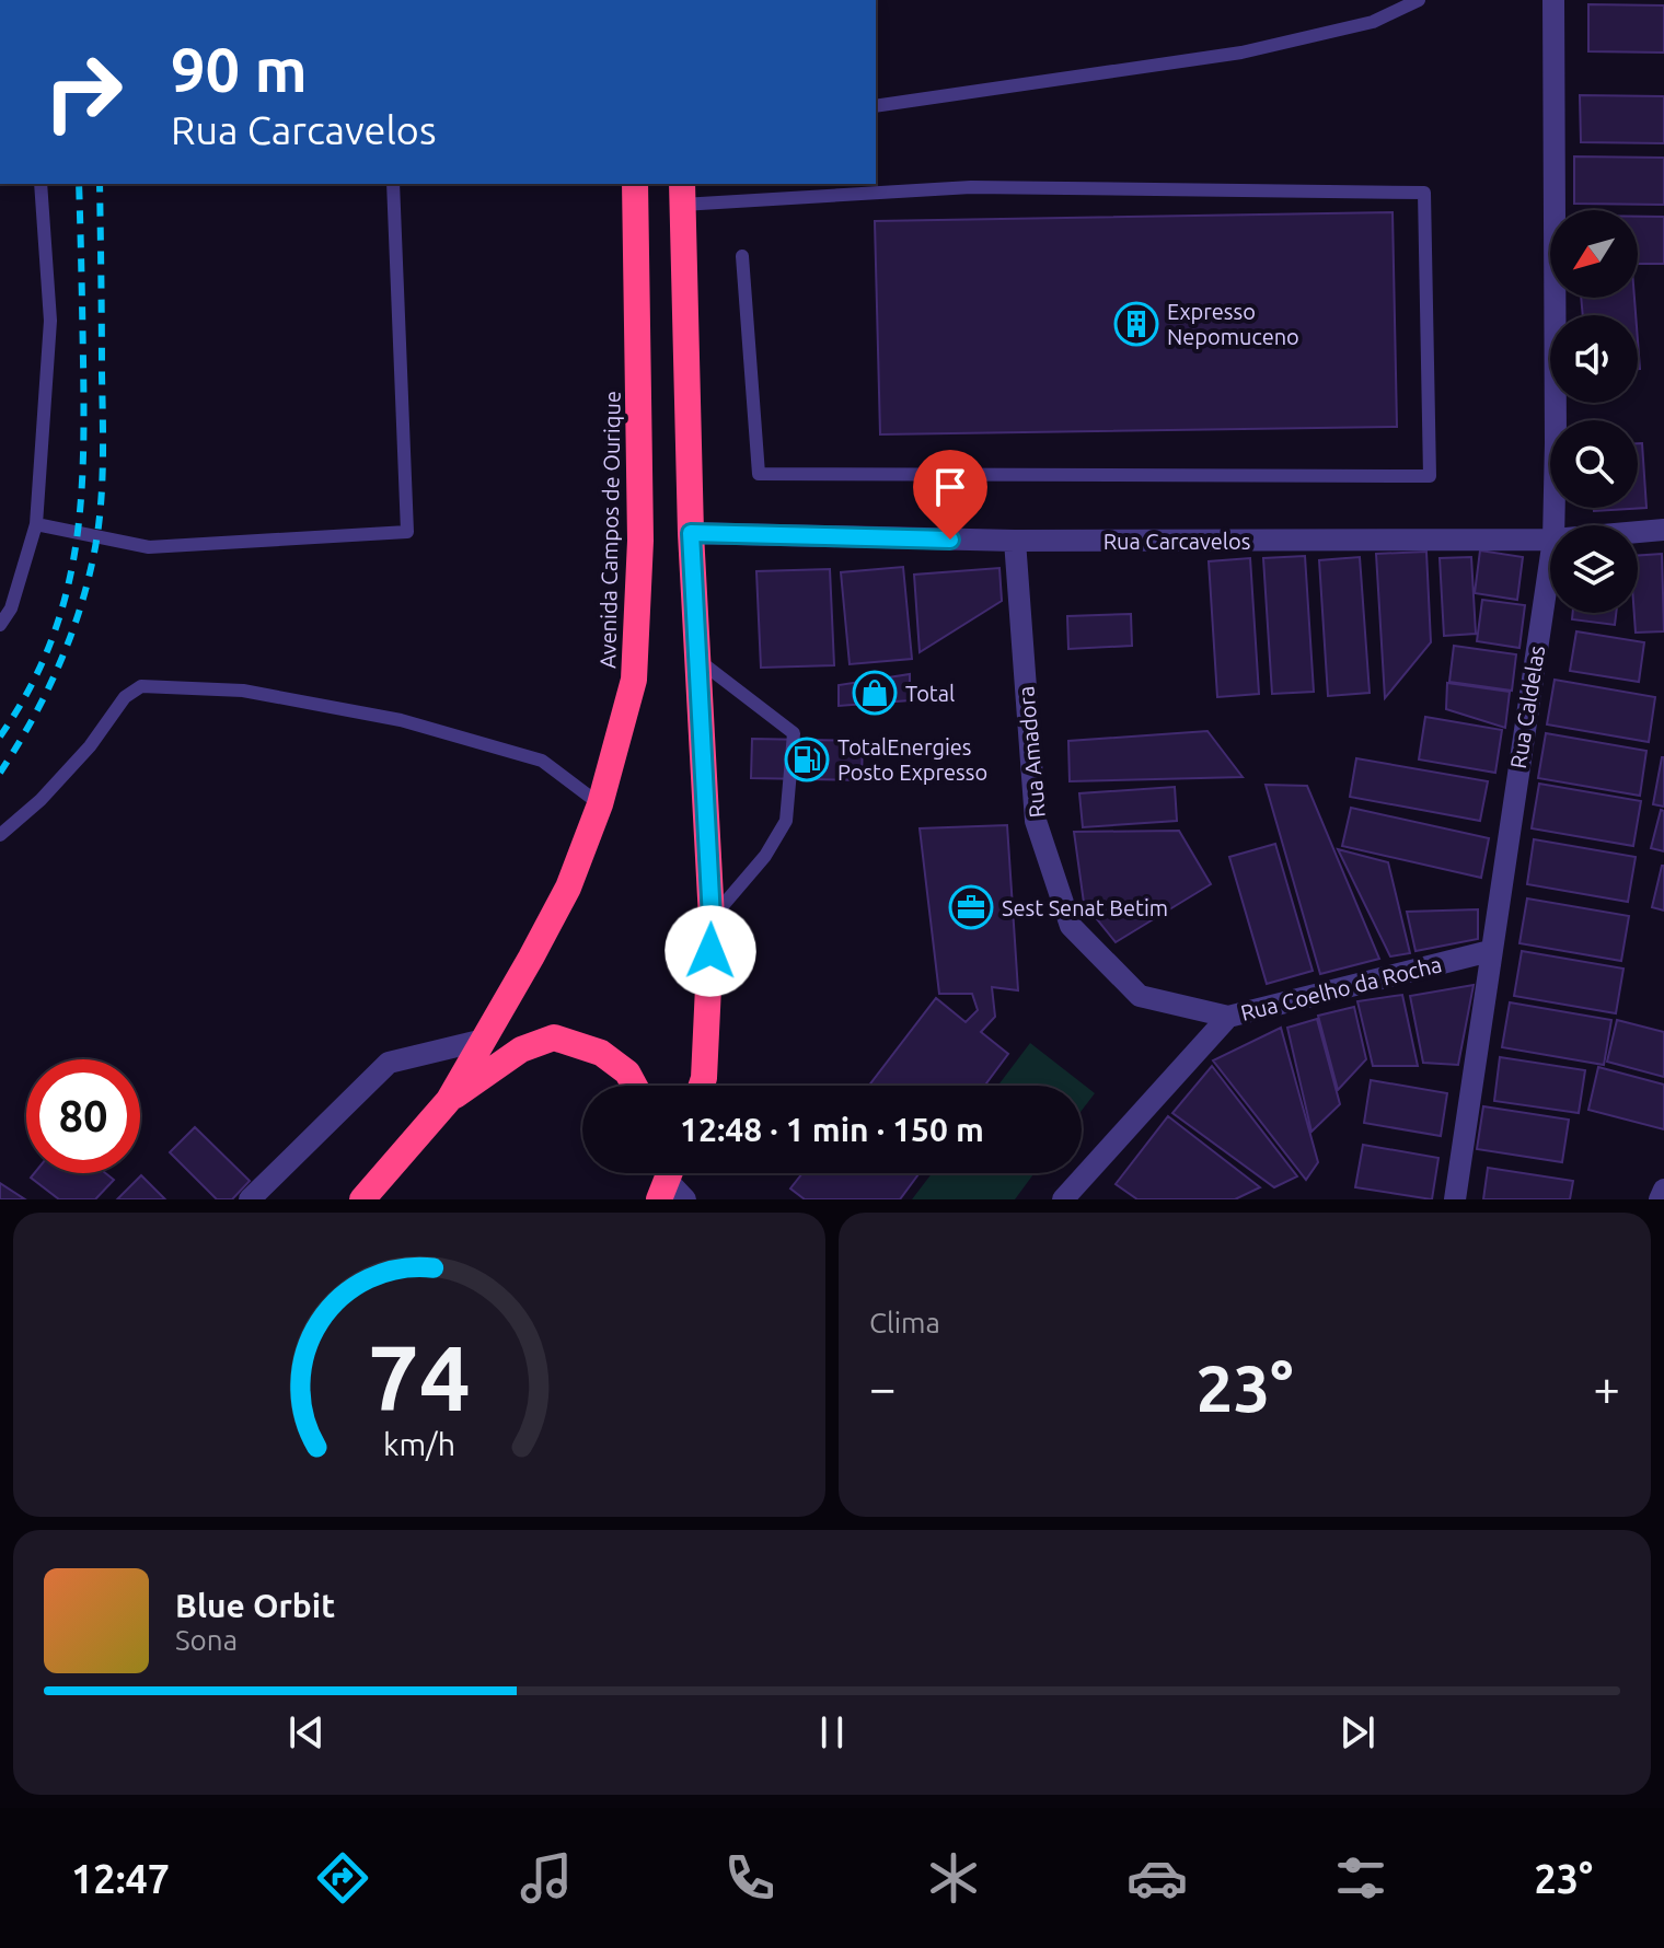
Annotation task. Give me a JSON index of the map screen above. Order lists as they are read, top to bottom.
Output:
{
  "streets": {
    "highway": ["Avenida Campos de Ourique"],
    "street": [
      "Rua Carcavelos",
      "Rua Caldelas",
      "Rua Amadora",
      "Rua Coelho da Rocha"
    ]
  },
  "crossings": [
    ["Rua Carcavelos", "Rua Amadora"],
    ["Rua Caldelas", "Rua Coelho da Rocha"],
    ["Rua Amadora", "Rua Coelho da Rocha"]
  ],
  "places": {
    "building": ["Expresso Nepomuceno"],
    "shop": ["Total"],
    "fuel station": ["TotalEnergies Posto Expresso"],
    "office": ["Sest Senat Betim"]
  },
  "north": "bottom left",
  "page": {
    "turn": ["90 m", "Rua Carcavelos"],
    "limit": "80",
    "trip": "12:48 · 1 min · 150 m",
    "tile": "Clima",
    "heat": ["−", "23°", "+"],
    "song": ["Blue Orbit", "Sona"],
    "tabs": ["12:47", "23°"],
    "gauge": ["74", "km/h"]
  }
}
